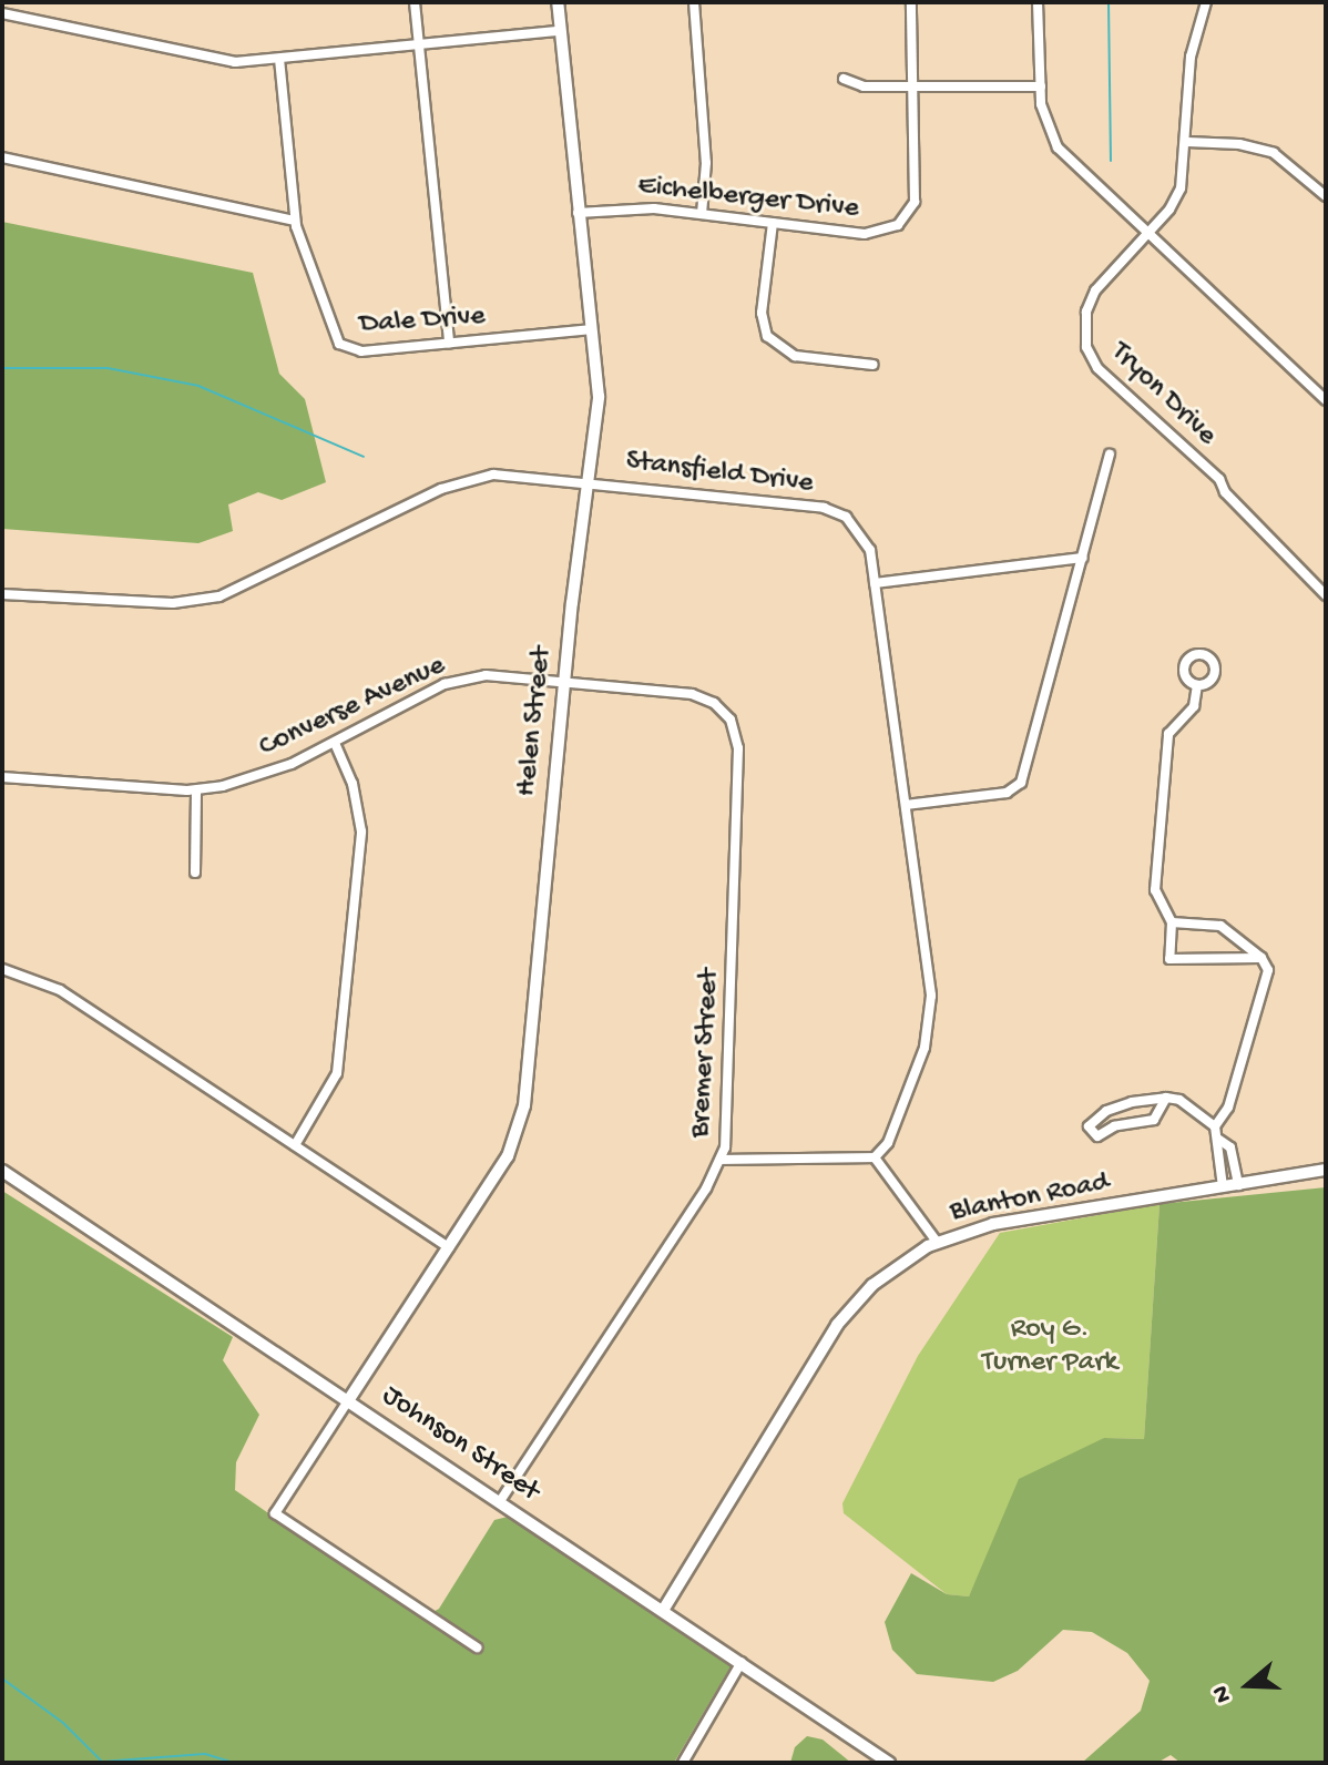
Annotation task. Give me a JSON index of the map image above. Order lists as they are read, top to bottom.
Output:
{
  "streets": {
    "street": [
      "Eichelberger Drive",
      "Dale Drive",
      "Tryon Drive",
      "Stansfield Drive",
      "Converse Avenue",
      "Helen Street",
      "Bremer Street",
      "Blanton Road",
      "Johnson Street"
    ]
  },
  "crossings": [
    ["Eichelberger Drive", "Helen Street"],
    ["Dale Drive", "Helen Street"],
    ["Stansfield Drive", "Helen Street"],
    ["Converse Avenue", "Helen Street"],
    ["Converse Avenue", "Bremer Street"],
    ["Helen Street", "Bremer Street"],
    ["Helen Street", "Johnson Street"],
    ["Bremer Street", "Johnson Street"],
    ["Blanton Road", "Johnson Street"]
  ],
  "parks": ["Roy G. Turner Park"],
  "north": "left"
}
